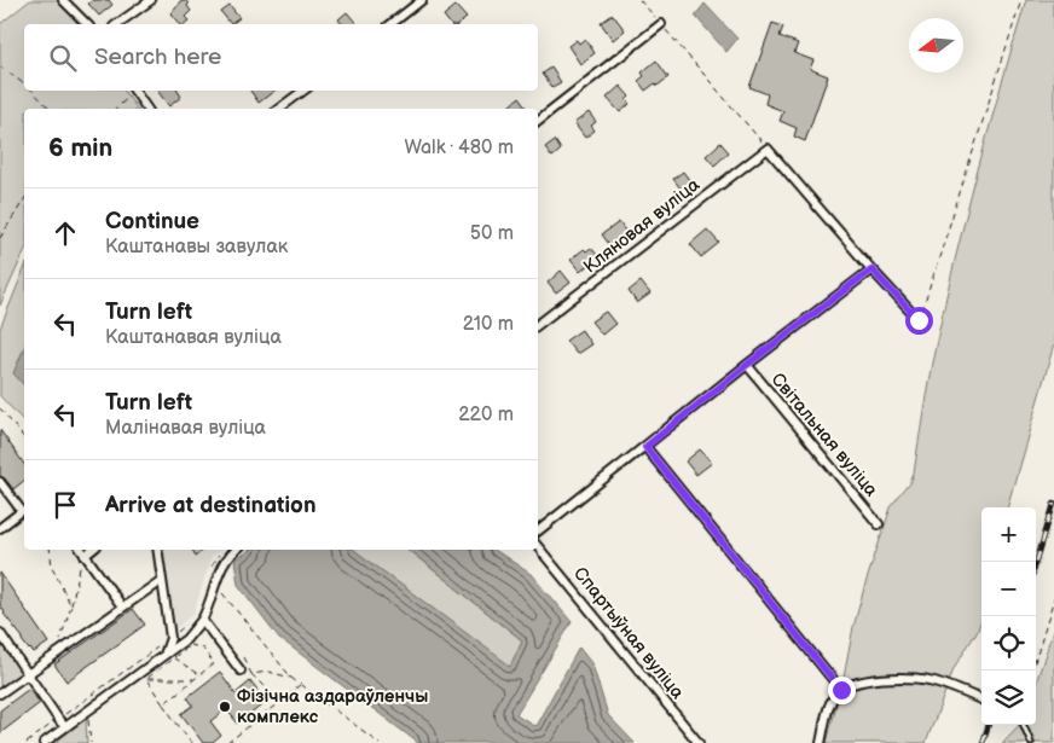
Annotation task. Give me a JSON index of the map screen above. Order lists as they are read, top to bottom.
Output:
{
  "streets": {
    "street": ["Кляновая вуліца", "Світальная вуліца", "Спартыўная вуліца"]
  },
  "places": ["Фізічна аздараўленчы комплекс"],
  "north": "left",
  "page": {
    "search": "Search here",
    "heading": ["6 min", "Walk · 480 m"],
    "list": [
      ["Continue", "Каштанавы завулак", "50 m"],
      ["Turn left", "Каштанавая вуліца", "210 m"],
      ["Turn left", "Малінавая вуліца", "220 m"],
      "Arrive at destination"
    ],
    "map_buttons": ["+", "−"]
  }
}
